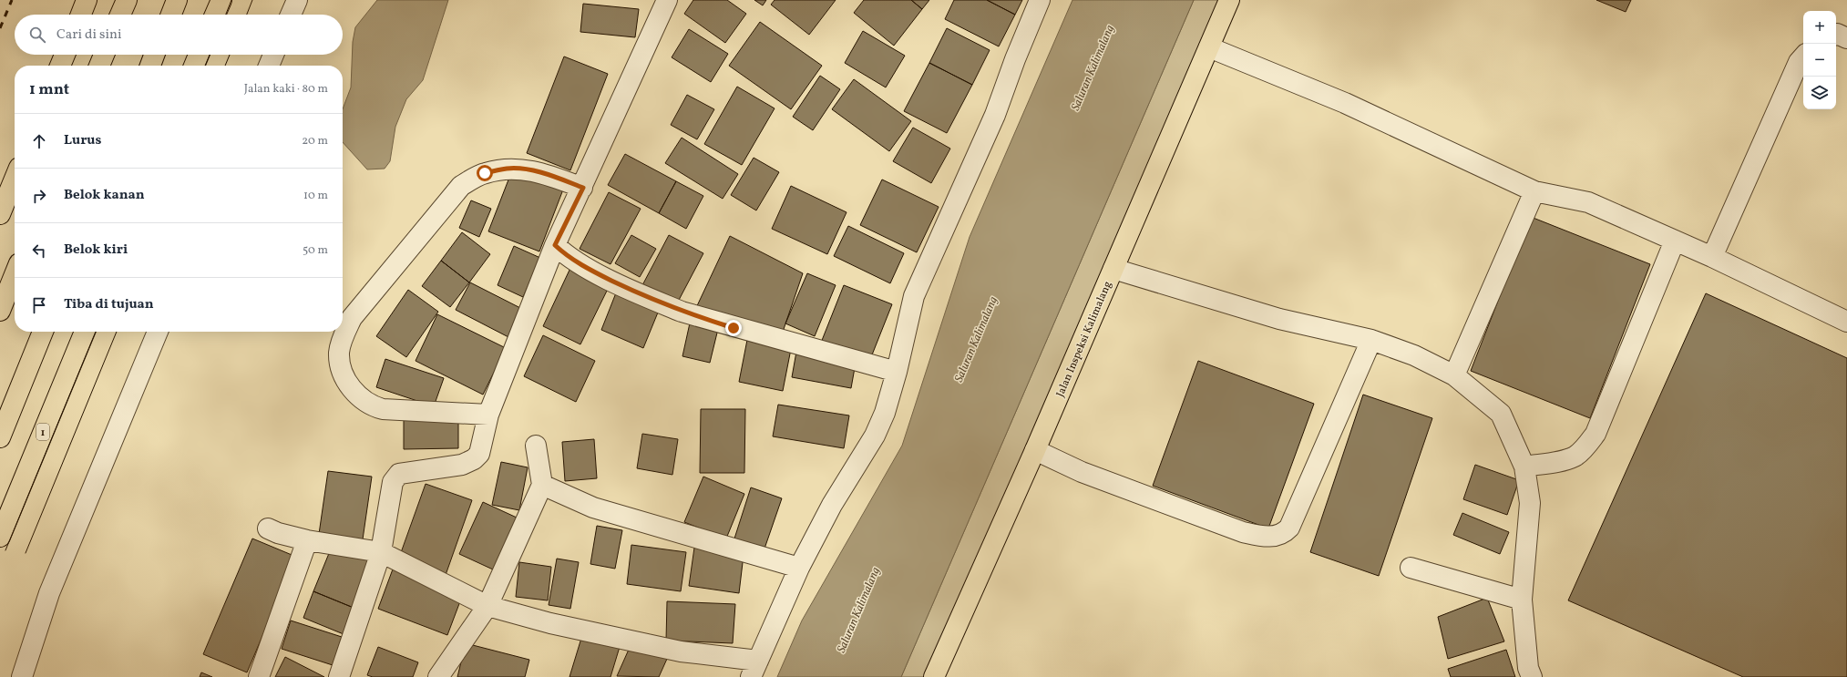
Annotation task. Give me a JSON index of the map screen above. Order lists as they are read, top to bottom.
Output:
{
  "streets": {
    "main road": ["Jalan Inspeksi Kalimalang", "1"]
  },
  "water": ["Saluran Kalimalang"],
  "page": {
    "map_buttons": ["+", "−"],
    "search": "Cari di sini",
    "heading": ["1 mnt", "Jalan kaki · 80 m"],
    "list": [
      ["Lurus", "20 m"],
      ["Belok kanan", "10 m"],
      ["Belok kiri", "50 m"],
      "Tiba di tujuan"
    ]
  }
}
